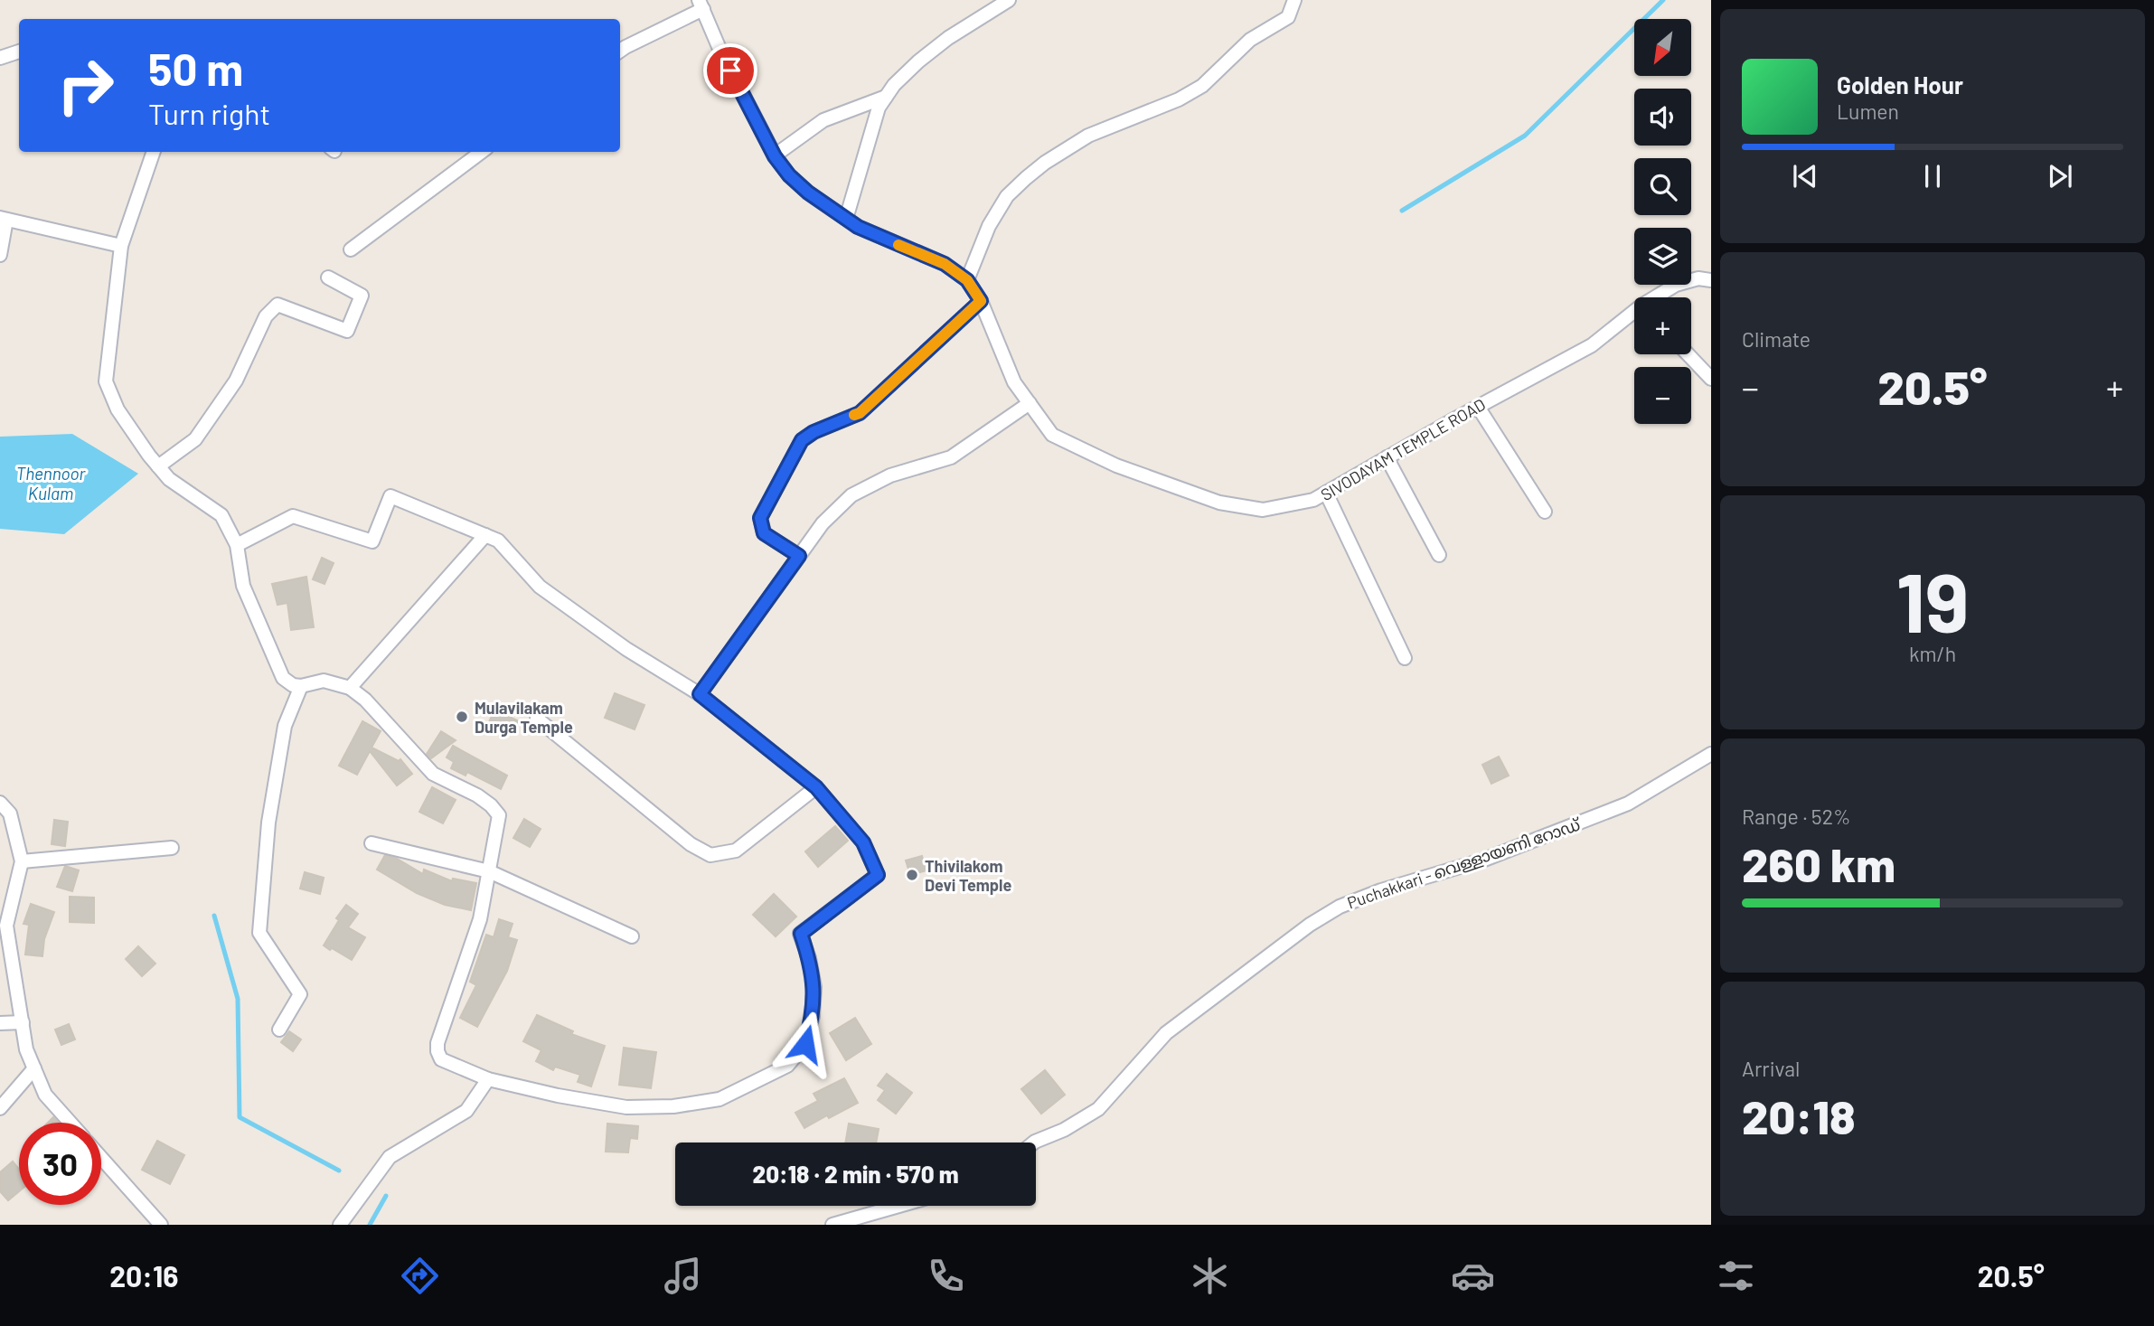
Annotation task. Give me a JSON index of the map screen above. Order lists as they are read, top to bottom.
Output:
{
  "streets": {
    "street": ["SIVODAYAM TEMPLE ROAD", "Puchakkari - വെള്ളായണി റോഡ്"]
  },
  "water": ["Thennoor Kulam"],
  "places": ["Mulavilakam Durga Temple", "Thivilakom Devi Temple"],
  "north": "bottom left",
  "page": {
    "map_buttons": ["+", "−"],
    "turn": ["50 m", "Turn right"],
    "song": ["Golden Hour", "Lumen"],
    "tile": [
      "Climate",
      ["19", "km/h"],
      ["Range · 52%", "260 km"],
      ["Arrival", "20:18"]
    ],
    "heat": ["−", "20.5°", "+"],
    "limit": "30",
    "trip": "20:18 · 2 min · 570 m",
    "tabs": ["20:16", "20.5°"]
  }
}
